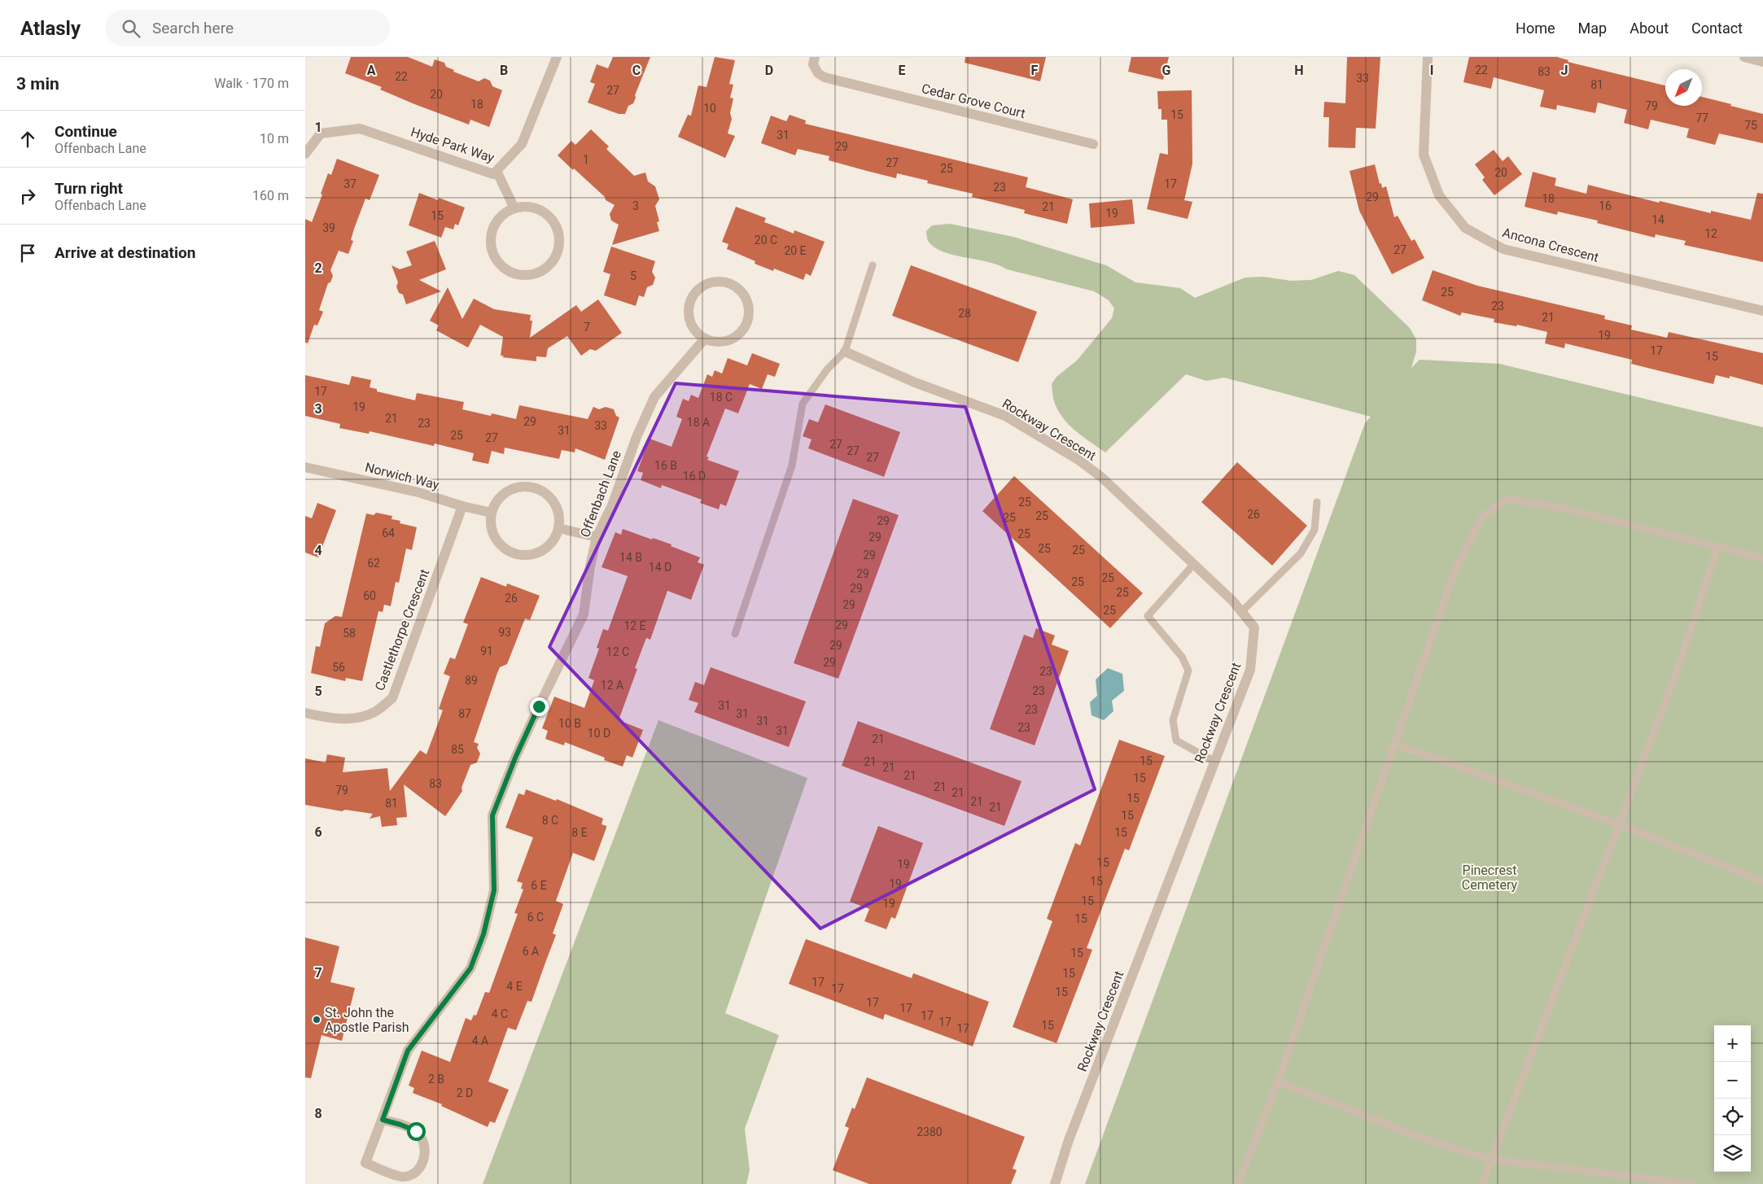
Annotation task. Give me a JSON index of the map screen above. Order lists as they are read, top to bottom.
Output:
{
  "streets": {
    "street": [
      "Cedar Grove Court",
      "Hyde Park Way",
      "Ancona Crescent",
      "Rockway Crescent",
      "Norwich Way",
      "Offenbach Lane",
      "Castlethorpe Crescent"
    ]
  },
  "crossings": [
    ["Norwich Way", "Castlethorpe Crescent"]
  ],
  "parks": ["Pinecrest Cemetery"],
  "places": ["St. John the Apostle Parish"],
  "house_numbers": [
    "22",
    "83",
    "22",
    "33",
    "81",
    "27",
    "20",
    "18",
    "79",
    "10",
    "15",
    "77",
    "75",
    "31",
    "29",
    "1",
    "27",
    "25",
    "20",
    "37",
    "17",
    "23",
    "29",
    "18",
    "3",
    "16",
    "21",
    "19",
    "15",
    "14",
    "39",
    "12",
    "20 C",
    "27",
    "20 E",
    "5",
    "25",
    "23",
    "28",
    "21",
    "7",
    "19",
    "17",
    "15",
    "17",
    "18 C",
    "19",
    "21",
    "29",
    "18 A",
    "23",
    "33",
    "31",
    "25",
    "27",
    "27",
    "27",
    "27",
    "16 B",
    "16 D",
    "25",
    "26",
    "25",
    "25",
    "29",
    "64",
    "25",
    "29",
    "25",
    "25",
    "29",
    "14 B",
    "62",
    "14 D",
    "29",
    "25",
    "25",
    "29",
    "25",
    "60",
    "26",
    "29",
    "25",
    "29",
    "12 E",
    "93",
    "58",
    "29",
    "91",
    "12 C",
    "29",
    "56",
    "23",
    "89",
    "12 A",
    "23",
    "31",
    "23",
    "87",
    "31",
    "31",
    "10 B",
    "23",
    "31",
    "10 D",
    "21",
    "85",
    "15",
    "21",
    "21",
    "21",
    "15",
    "83",
    "21",
    "79",
    "21",
    "15",
    "21",
    "81",
    "21",
    "15",
    "8 C",
    "8 E",
    "15",
    "15",
    "19",
    "15",
    "19",
    "6 E",
    "15",
    "19",
    "6 C",
    "15",
    "6 A",
    "15",
    "15",
    "17",
    "4 E",
    "17",
    "15",
    "17",
    "17",
    "4 C",
    "17",
    "17",
    "15",
    "17",
    "4 A",
    "2 B",
    "2 D",
    "2380"
  ],
  "north": "bottom left",
  "page": {
    "header": "Atlasly",
    "search": "Search here",
    "nav": [
      "Home",
      "Map",
      "About",
      "Contact"
    ],
    "heading": ["3 min", "Walk · 170 m"],
    "list": [
      ["Continue", "Offenbach Lane", "10 m"],
      ["Turn right", "Offenbach Lane", "160 m"],
      "Arrive at destination"
    ],
    "map_buttons": ["+", "−"]
  },
  "grid": {
    "columns": [
      "A",
      "B",
      "C",
      "D",
      "E",
      "F",
      "G",
      "H",
      "I",
      "J"
    ],
    "rows": [
      "1",
      "2",
      "3",
      "4",
      "5",
      "6",
      "7",
      "8"
    ]
  }
}
